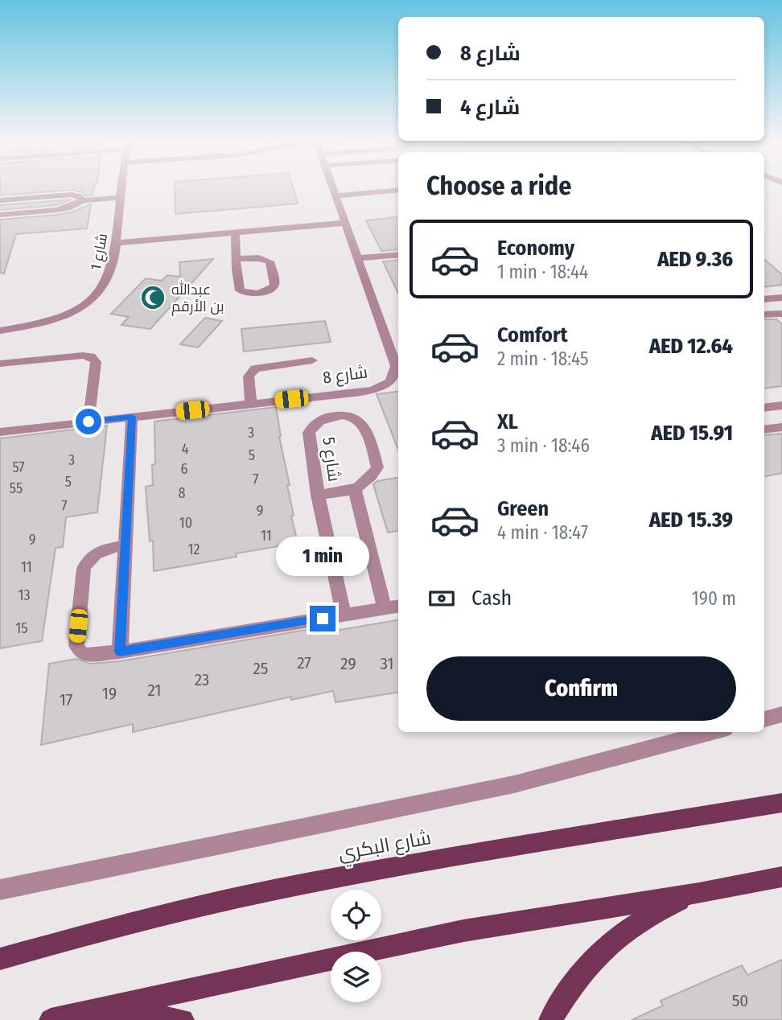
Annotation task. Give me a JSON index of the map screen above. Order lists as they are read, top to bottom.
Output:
{
  "streets": {
    "main road": ["شارع البكري"],
    "street": ["شارع 1", "شارع 8", "شارع 5"]
  },
  "crossings": [
    ["شارع 8", "شارع 5"]
  ],
  "places": {
    "mosque": ["عبدالله بن الأرقم"]
  },
  "house_numbers": [
    "3",
    "4",
    "5",
    "3",
    "57",
    "6",
    "7",
    "5",
    "55",
    "8",
    "7",
    "9",
    "10",
    "11",
    "9",
    "12",
    "11",
    "13",
    "15",
    "27",
    "29",
    "31",
    "25",
    "23",
    "21",
    "19",
    "17",
    "50"
  ],
  "page": {
    "banner": ["شارع 8", "شارع 4"],
    "heading": "Choose a ride",
    "list": [
      {
        "name": "Economy",
        "note": "1 min · 18:44",
        "value": "AED 9.36"
      },
      {
        "name": "Comfort",
        "note": "2 min · 18:45",
        "value": "AED 12.64"
      },
      {
        "name": "XL",
        "note": "3 min · 18:46",
        "value": "AED 15.91"
      },
      {
        "name": "Green",
        "note": "4 min · 18:47",
        "value": "AED 15.39"
      }
    ],
    "bubble": "1 min",
    "pay": ["Cash", "190 m"],
    "buttons": "Confirm"
  }
}
